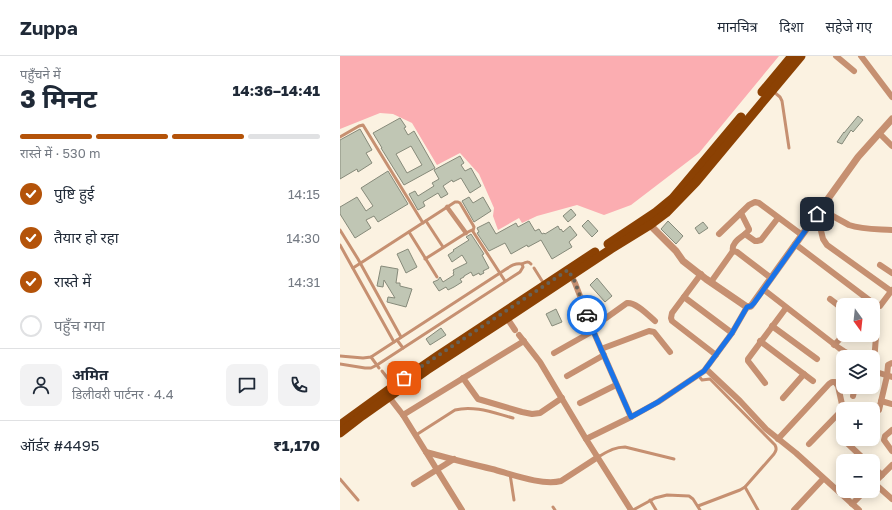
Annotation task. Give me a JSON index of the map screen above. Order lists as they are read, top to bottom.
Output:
{
  "north": "bottom",
  "page": {
    "header": "Zuppa",
    "nav": ["मानचित्र", "दिशा", "सहेजे गए"],
    "heading": ["3 मिनट", "पहुँचने में", "14:36–14:41"],
    "panel": [
      "अमित",
      "डिलीवरी पार्टनर · 4.4",
      "ऑर्डर #4495",
      "₹1,170"
    ],
    "bar": "रास्ते में · 530 m",
    "list": [
      ["पुष्टि हुई", "14:15"],
      ["तैयार हो रहा", "14:30"],
      ["रास्ते में", "14:31"],
      "पहुँच गया"
    ],
    "map_buttons": ["+", "−"]
  }
}
